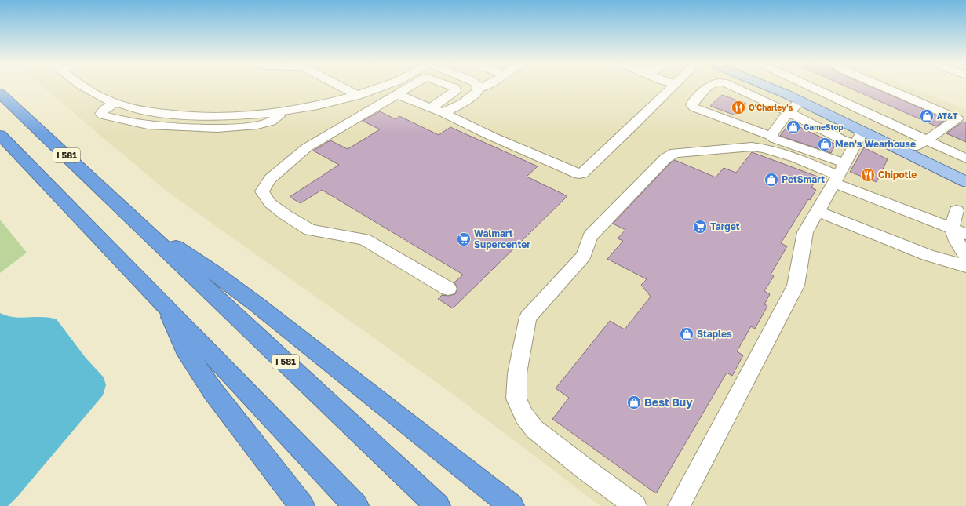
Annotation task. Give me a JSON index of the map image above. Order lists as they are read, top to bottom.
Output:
{
  "streets": {
    "highway": ["I 581"]
  },
  "places": {
    "restaurant": ["O'Charley's", "Chipotle"],
    "shop": [
      "AT&T",
      "GameStop",
      "Men's Wearhouse",
      "PetSmart",
      "Staples",
      "Best Buy"
    ],
    "supermarket": ["Target", "Walmart Supercenter"]
  }
}
